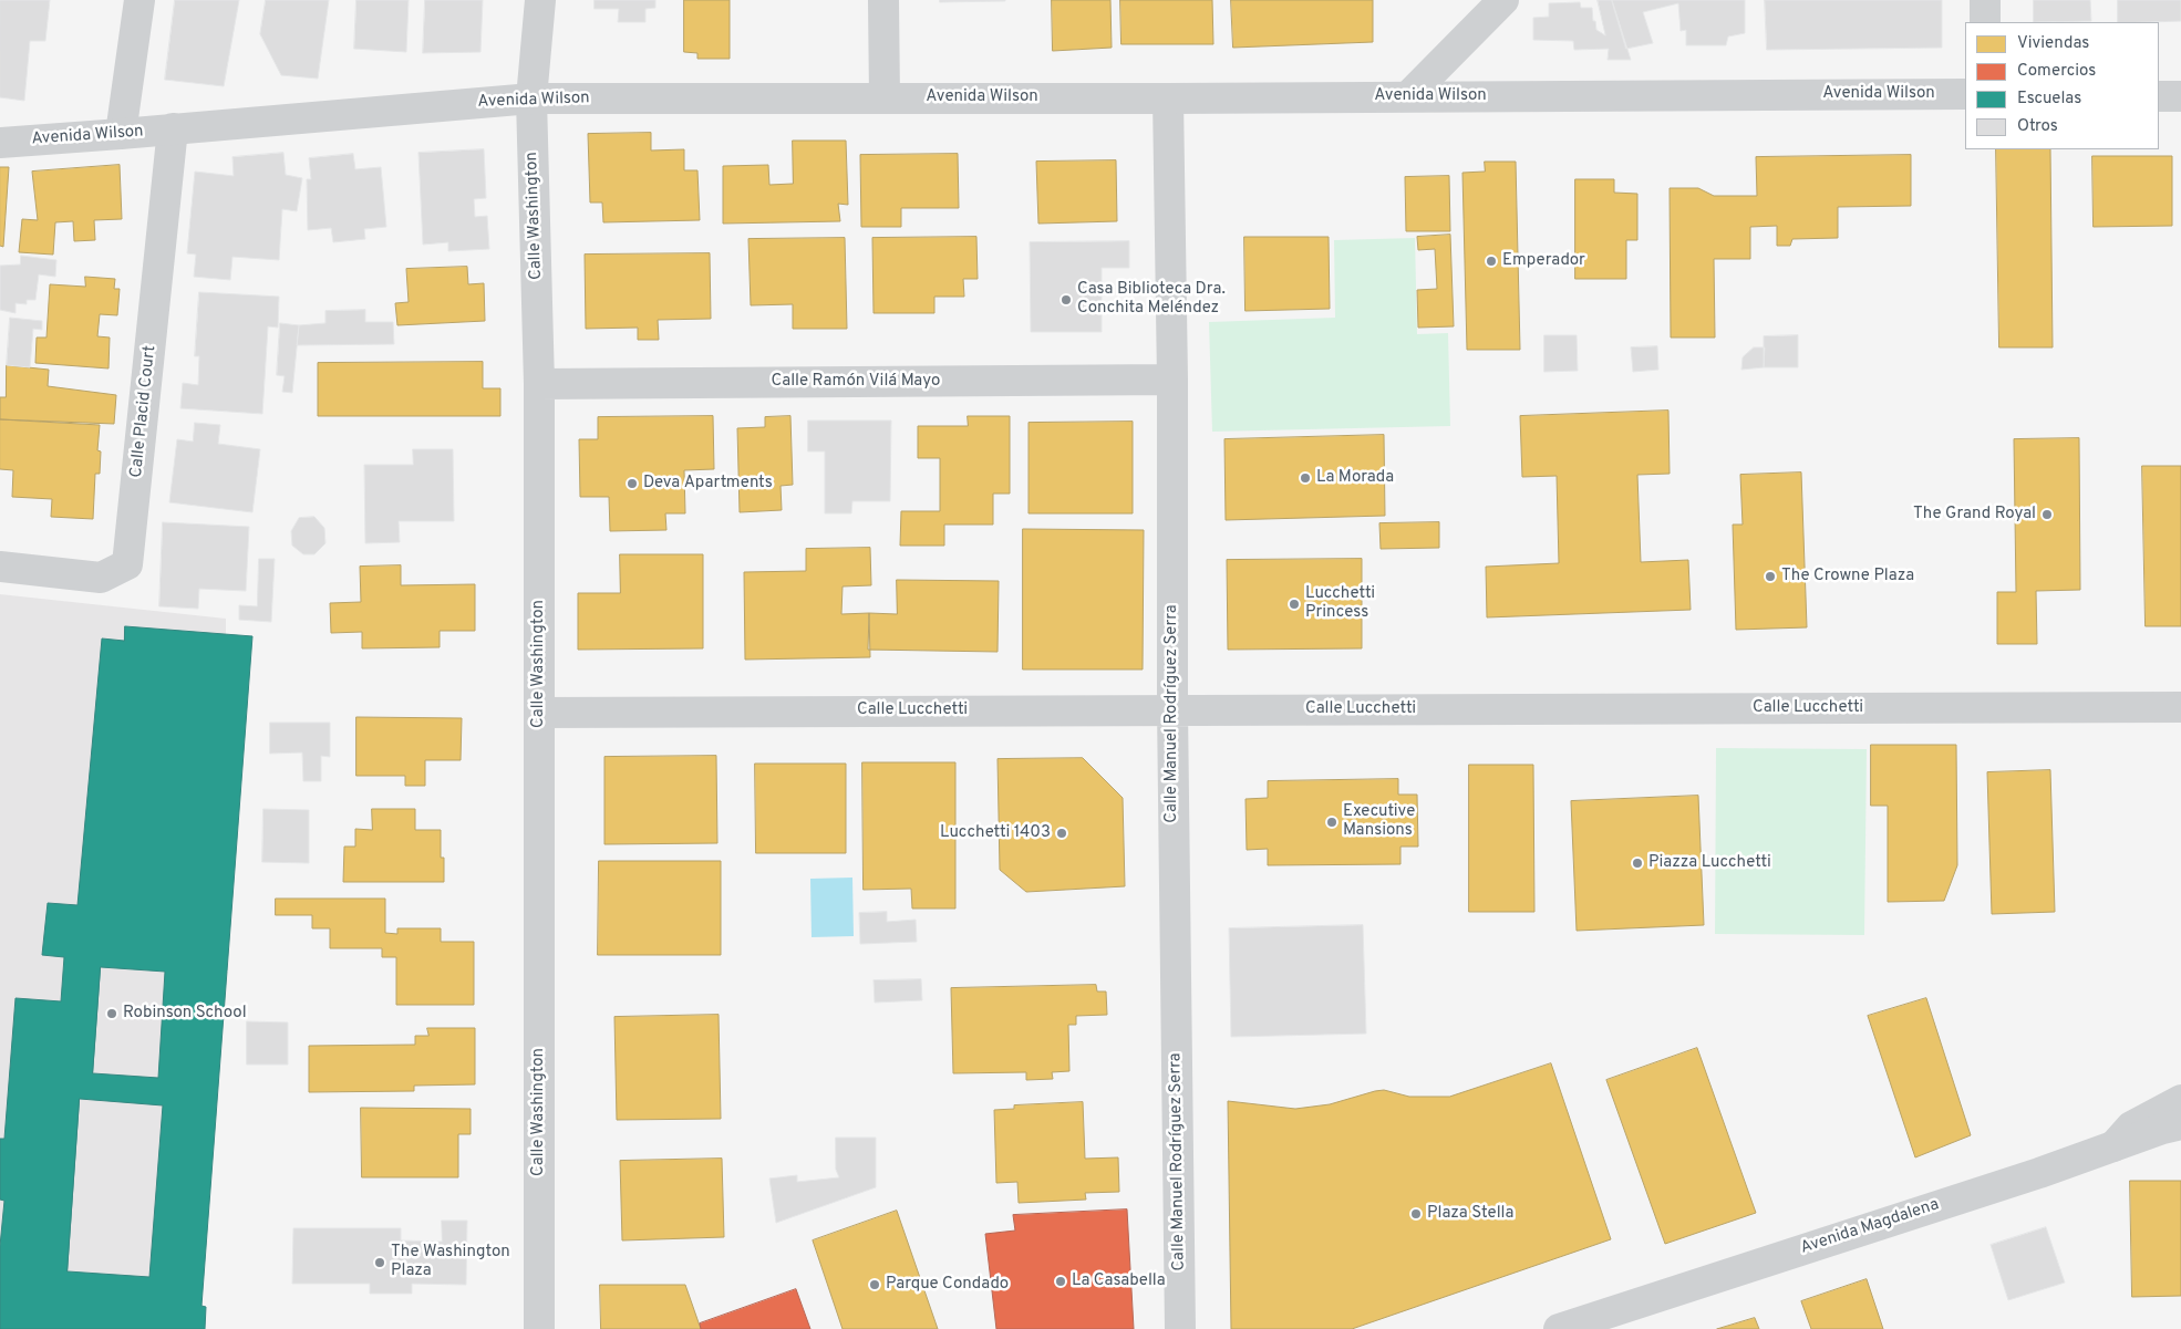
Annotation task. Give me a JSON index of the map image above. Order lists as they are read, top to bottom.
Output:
{
  "streets": {
    "street": [
      "Avenida Wilson",
      "Calle Washington",
      "Calle Ramón Vilá Mayo",
      "Calle Placid Court",
      "Calle Lucchetti",
      "Calle Manuel Rodríguez Serra",
      "Avenida Magdalena"
    ]
  },
  "crossings": [
    ["Avenida Wilson", "Calle Washington"],
    ["Avenida Wilson", "Calle Placid Court"],
    ["Avenida Wilson", "Calle Manuel Rodríguez Serra"],
    ["Calle Washington", "Calle Ramón Vilá Mayo"],
    ["Calle Washington", "Calle Lucchetti"],
    ["Calle Ramón Vilá Mayo", "Calle Manuel Rodríguez Serra"],
    ["Calle Lucchetti", "Calle Manuel Rodríguez Serra"]
  ],
  "places": [
    "Emperador",
    "Casa Biblioteca Dra. Conchita Meléndez",
    "La Morada",
    "Deva Apartments",
    "The Grand Royal",
    "The Crowne Plaza",
    "Lucchetti Princess",
    "Executive Mansions",
    "Lucchetti 1403",
    "Piazza Lucchetti",
    "Robinson School",
    "Plaza Stella",
    "The Washington Plaza",
    "La Casabella",
    "Parque Condado"
  ],
  "legend": [
    "Viviendas",
    "Comercios",
    "Escuelas",
    "Otros"
  ]
}
